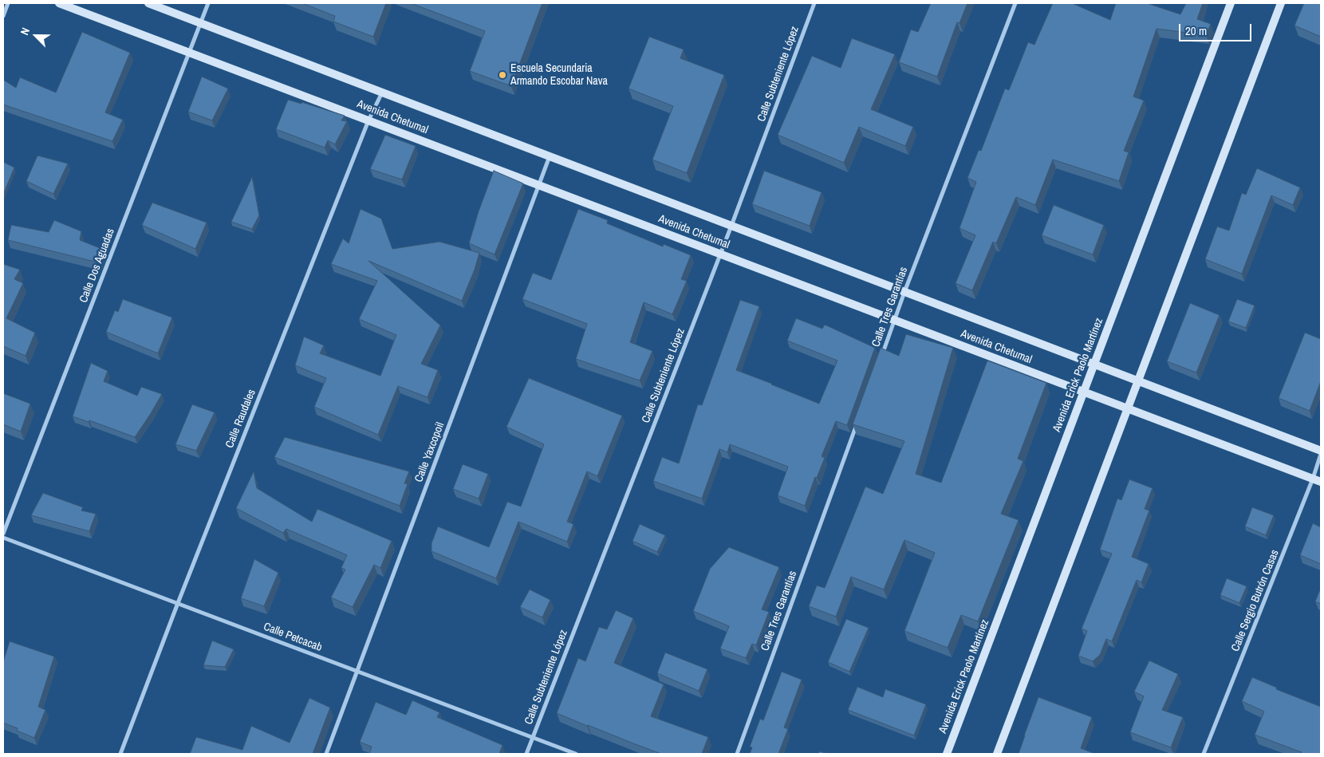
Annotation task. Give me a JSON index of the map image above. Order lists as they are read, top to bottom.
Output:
{
  "streets": {
    "main road": ["Avenida Chetumal", "Avenida Erick Paolo Martínez"],
    "street": [
      "Calle Subteniente López",
      "Calle Dos Aguadas",
      "Calle Tres Garantías",
      "Calle Raudales",
      "Calle Yaxcopoil",
      "Calle Sergio Butrón Casas",
      "Calle Petcacab"
    ]
  },
  "crossings": [
    ["Calle Subteniente López", "Avenida Chetumal"],
    ["Calle Subteniente López", "Calle Petcacab"],
    ["Avenida Chetumal", "Calle Dos Aguadas"],
    ["Avenida Chetumal", "Calle Tres Garantías"],
    ["Avenida Chetumal", "Avenida Erick Paolo Martínez"],
    ["Avenida Chetumal", "Calle Raudales"],
    ["Avenida Chetumal", "Calle Yaxcopoil"],
    ["Avenida Chetumal", "Calle Sergio Butrón Casas"],
    ["Calle Raudales", "Calle Petcacab"],
    ["Calle Yaxcopoil", "Calle Petcacab"]
  ],
  "places": ["Escuela Secundaria Armando Escobar Nava"],
  "scale_bar": "20 m",
  "north": "top left"
}
